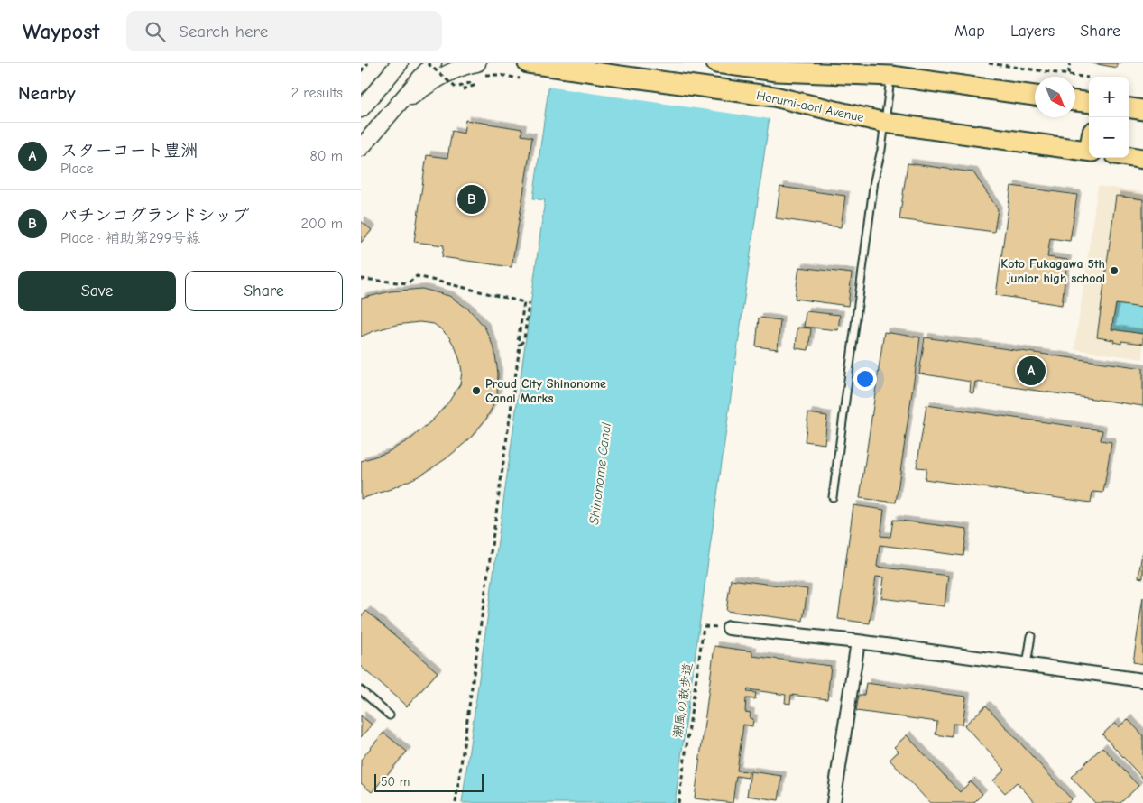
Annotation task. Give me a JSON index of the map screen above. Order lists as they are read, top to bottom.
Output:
{
  "streets": {
    "main road": ["Harumi-dori Avenue"],
    "path": ["潮風の散歩道"]
  },
  "water": ["Shinonome Canal"],
  "places": ["Koto Fukagawa 5th junior high school", "Proud City Shinonome Canal Marks"],
  "scale_bar": "50 m",
  "north": "bottom right",
  "page": {
    "header": "Waypost",
    "search": "Search here",
    "nav": ["Map", "Layers", "Share"],
    "heading": ["Nearby", "2 results"],
    "map_buttons": ["+", "−"],
    "list": [
      {
        "mark": "A",
        "name": "スターコート豊洲",
        "note": "Place",
        "value": "80 m"
      },
      {
        "mark": "B",
        "name": "パチンコグランドシップ",
        "note": "Place · 補助第299号線",
        "value": "200 m"
      }
    ],
    "pins": ["B", "A"],
    "buttons": ["Save", "Share"],
    "scale": "50 m"
  }
}
